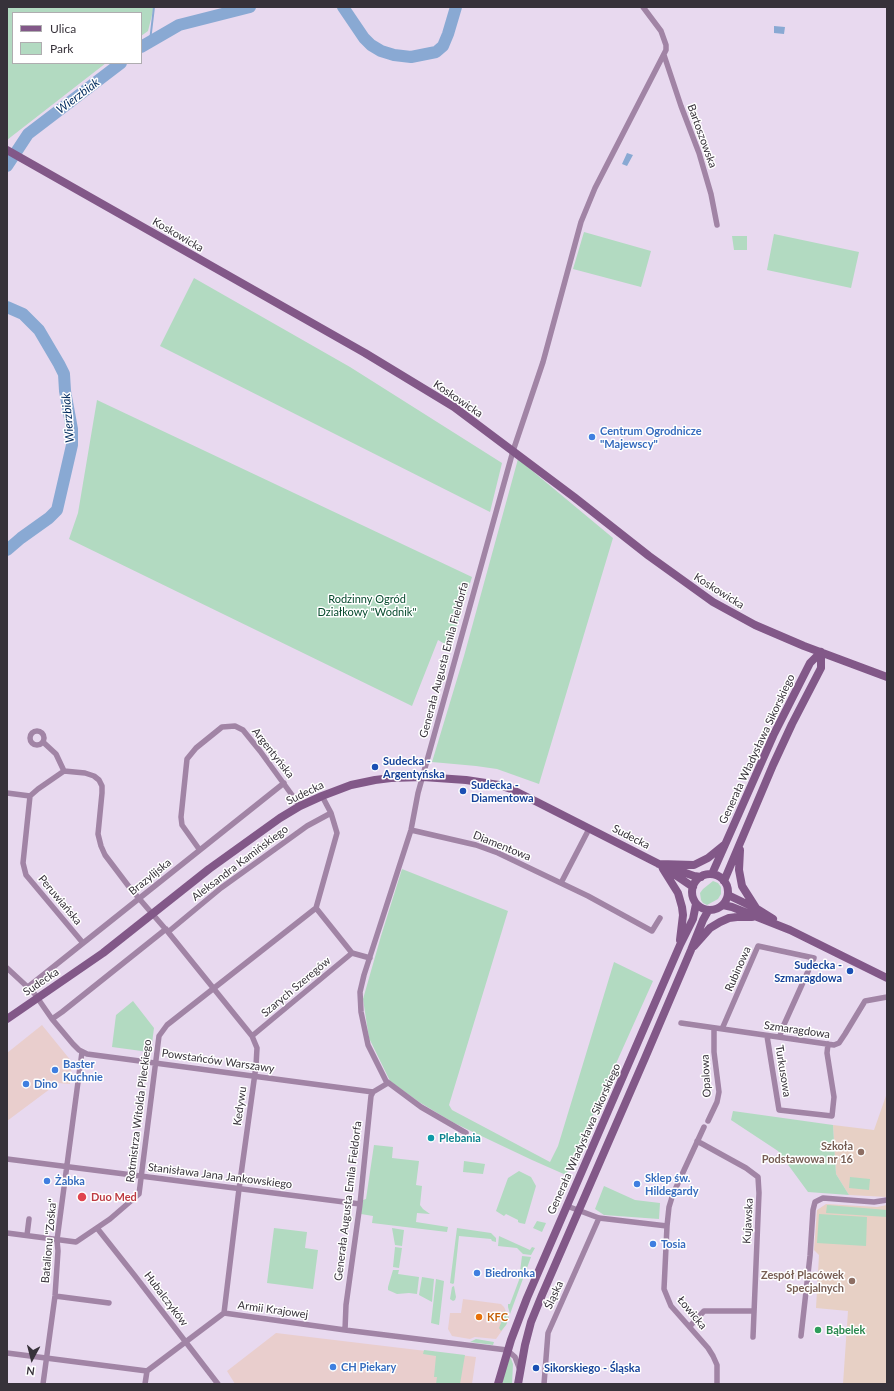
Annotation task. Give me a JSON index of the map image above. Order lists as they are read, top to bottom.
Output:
{
  "streets": {
    "street": [
      "Bartoszowska",
      "Koskowicka",
      "Generała Augusta Emila Fieldorfa",
      "Generała Władysława Sikorskiego",
      "Argentyńska",
      "Sudecka",
      "Diamentowa",
      "Aleksandra Kamińskiego",
      "Brazylijska",
      "Peruwiańska",
      "Rubinowa",
      "Szarych Szeregów",
      "Szmaragdowa",
      "Powstańców Warszawy",
      "Turkusowa",
      "Opalowa",
      "Kedywu",
      "Rotmistrza Witolda Pileckiego",
      "Stanisława Jana Jankowskiego",
      "Kujawska",
      "Batalionu \"Zośka\"",
      "Śląska",
      "Hubalczyków",
      "Armii Krajowej",
      "Łowicka"
    ]
  },
  "crossings": [
    ["Bartoszowska", "Generała Augusta Emila Fieldorfa"],
    ["Koskowicka", "Generała Augusta Emila Fieldorfa"],
    ["Koskowicka", "Generała Władysława Sikorskiego"],
    ["Generała Augusta Emila Fieldorfa", "Sudecka"],
    ["Generała Augusta Emila Fieldorfa", "Diamentowa"],
    ["Generała Augusta Emila Fieldorfa", "Powstańców Warszawy"],
    ["Generała Augusta Emila Fieldorfa", "Stanisława Jana Jankowskiego"],
    ["Generała Augusta Emila Fieldorfa", "Armii Krajowej"],
    ["Generała Władysława Sikorskiego", "Sudecka"],
    ["Generała Władysława Sikorskiego", "Armii Krajowej"],
    ["Argentyńska", "Sudecka"],
    ["Argentyńska", "Brazylijska"],
    ["Aleksandra Kamińskiego", "Kedywu"],
    ["Brazylijska", "Peruwiańska"],
    ["Rubinowa", "Szmaragdowa"],
    ["Szarych Szeregów", "Kedywu"],
    ["Szmaragdowa", "Turkusowa"],
    ["Szmaragdowa", "Opalowa"],
    ["Powstańców Warszawy", "Kedywu"],
    ["Powstańców Warszawy", "Rotmistrza Witolda Pileckiego"],
    ["Powstańców Warszawy", "Batalionu \"Zośka\""],
    ["Kedywu", "Rotmistrza Witolda Pileckiego"],
    ["Kedywu", "Stanisława Jana Jankowskiego"],
    ["Kedywu", "Armii Krajowej"],
    ["Rotmistrza Witolda Pileckiego", "Stanisława Jana Jankowskiego"],
    ["Rotmistrza Witolda Pileckiego", "Batalionu \"Zośka\""],
    ["Rotmistrza Witolda Pileckiego", "Hubalczyków"],
    ["Stanisława Jana Jankowskiego", "Batalionu \"Zośka\""],
    ["Kujawska", "Łowicka"],
    ["Hubalczyków", "Armii Krajowej"]
  ],
  "water": ["Wierzbiak"],
  "parks": ["Rodzinny Ogród Działkowy \"Wodnik\""],
  "places": [
    "Centrum Ogrodnicze \"Majewscy\"",
    "Sudecka - Argentyńska",
    "Sudecka - Diamentowa",
    "Sudecka - Szmaragdowa",
    "Baster Kuchnie",
    "Dino",
    "Plebania",
    "Szkoła Podstawowa nr 16",
    "Żabka",
    "Sklep św. Hildegardy",
    "Duo Med",
    "Tosia",
    "Biedronka",
    "Zespół Placówek Specjalnych",
    "KFC",
    "Bąbelek",
    "CH Piekary",
    "Sikorskiego - Śląska"
  ],
  "legend": ["Ulica", "Park"],
  "north": "bottom"
}
